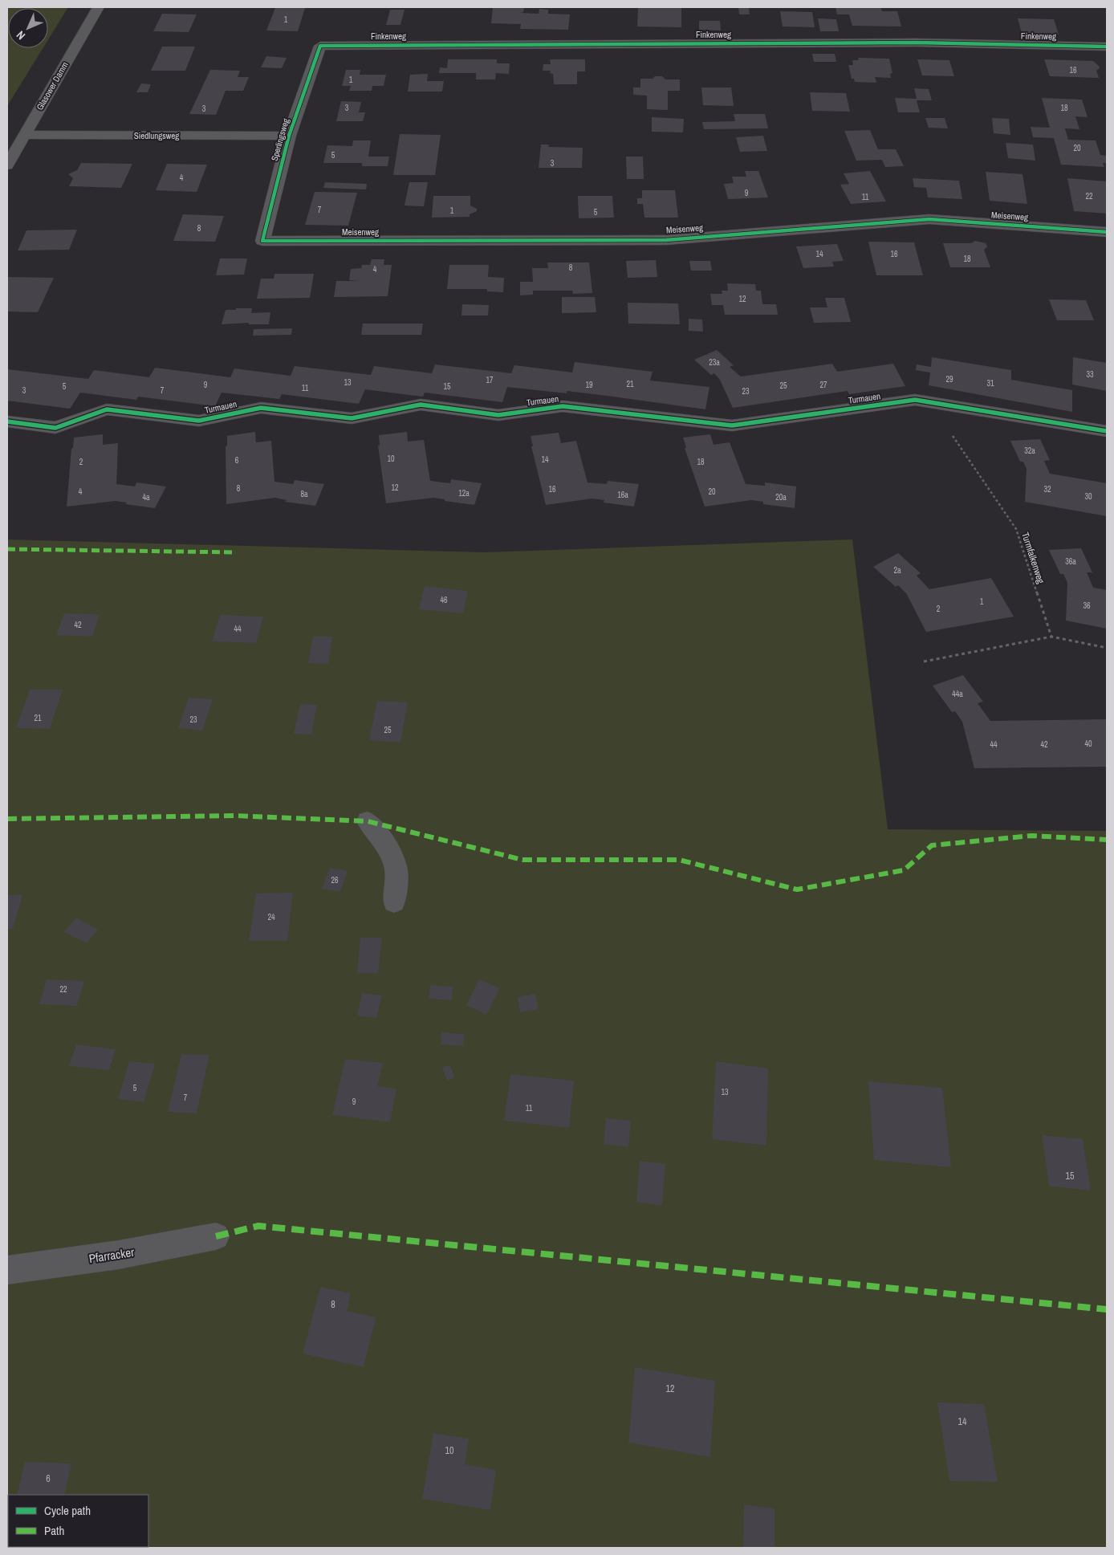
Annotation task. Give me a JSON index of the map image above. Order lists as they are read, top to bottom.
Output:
{
  "streets": {
    "street": [
      "Finkenweg",
      "Glasower Damm",
      "Siedlungsweg",
      "Sperlingsweg",
      "Meisenweg",
      "Turmauen",
      "Pfarracker"
    ],
    "path": ["Turmfalkenweg"]
  },
  "crossings": [
    ["Finkenweg", "Sperlingsweg"],
    ["Glasower Damm", "Siedlungsweg"],
    ["Siedlungsweg", "Sperlingsweg"],
    ["Sperlingsweg", "Meisenweg"],
    ["Turmauen", "Turmfalkenweg"]
  ],
  "house_numbers": [
    "1",
    "16",
    "1",
    "3",
    "18",
    "3",
    "20",
    "5",
    "3",
    "4",
    "9",
    "22",
    "11",
    "7",
    "1",
    "5",
    "8",
    "14",
    "16",
    "18",
    "8",
    "4",
    "12",
    "23a",
    "33",
    "29",
    "17",
    "13",
    "31",
    "21",
    "9",
    "19",
    "27",
    "25",
    "5",
    "15",
    "11",
    "3",
    "7",
    "23",
    "32a",
    "10",
    "14",
    "6",
    "2",
    "18",
    "12",
    "8",
    "16",
    "32",
    "4",
    "20",
    "12a",
    "8a",
    "16a",
    "30",
    "4a",
    "20a",
    "36a",
    "2a",
    "46",
    "1",
    "36",
    "2",
    "42",
    "44",
    "44a",
    "21",
    "23",
    "25",
    "40",
    "44",
    "42",
    "26",
    "24",
    "22",
    "5",
    "13",
    "7",
    "9",
    "11",
    "15",
    "8",
    "12",
    "14",
    "10",
    "6"
  ],
  "legend": ["Cycle path", "Path"],
  "north": "bottom left"
}
